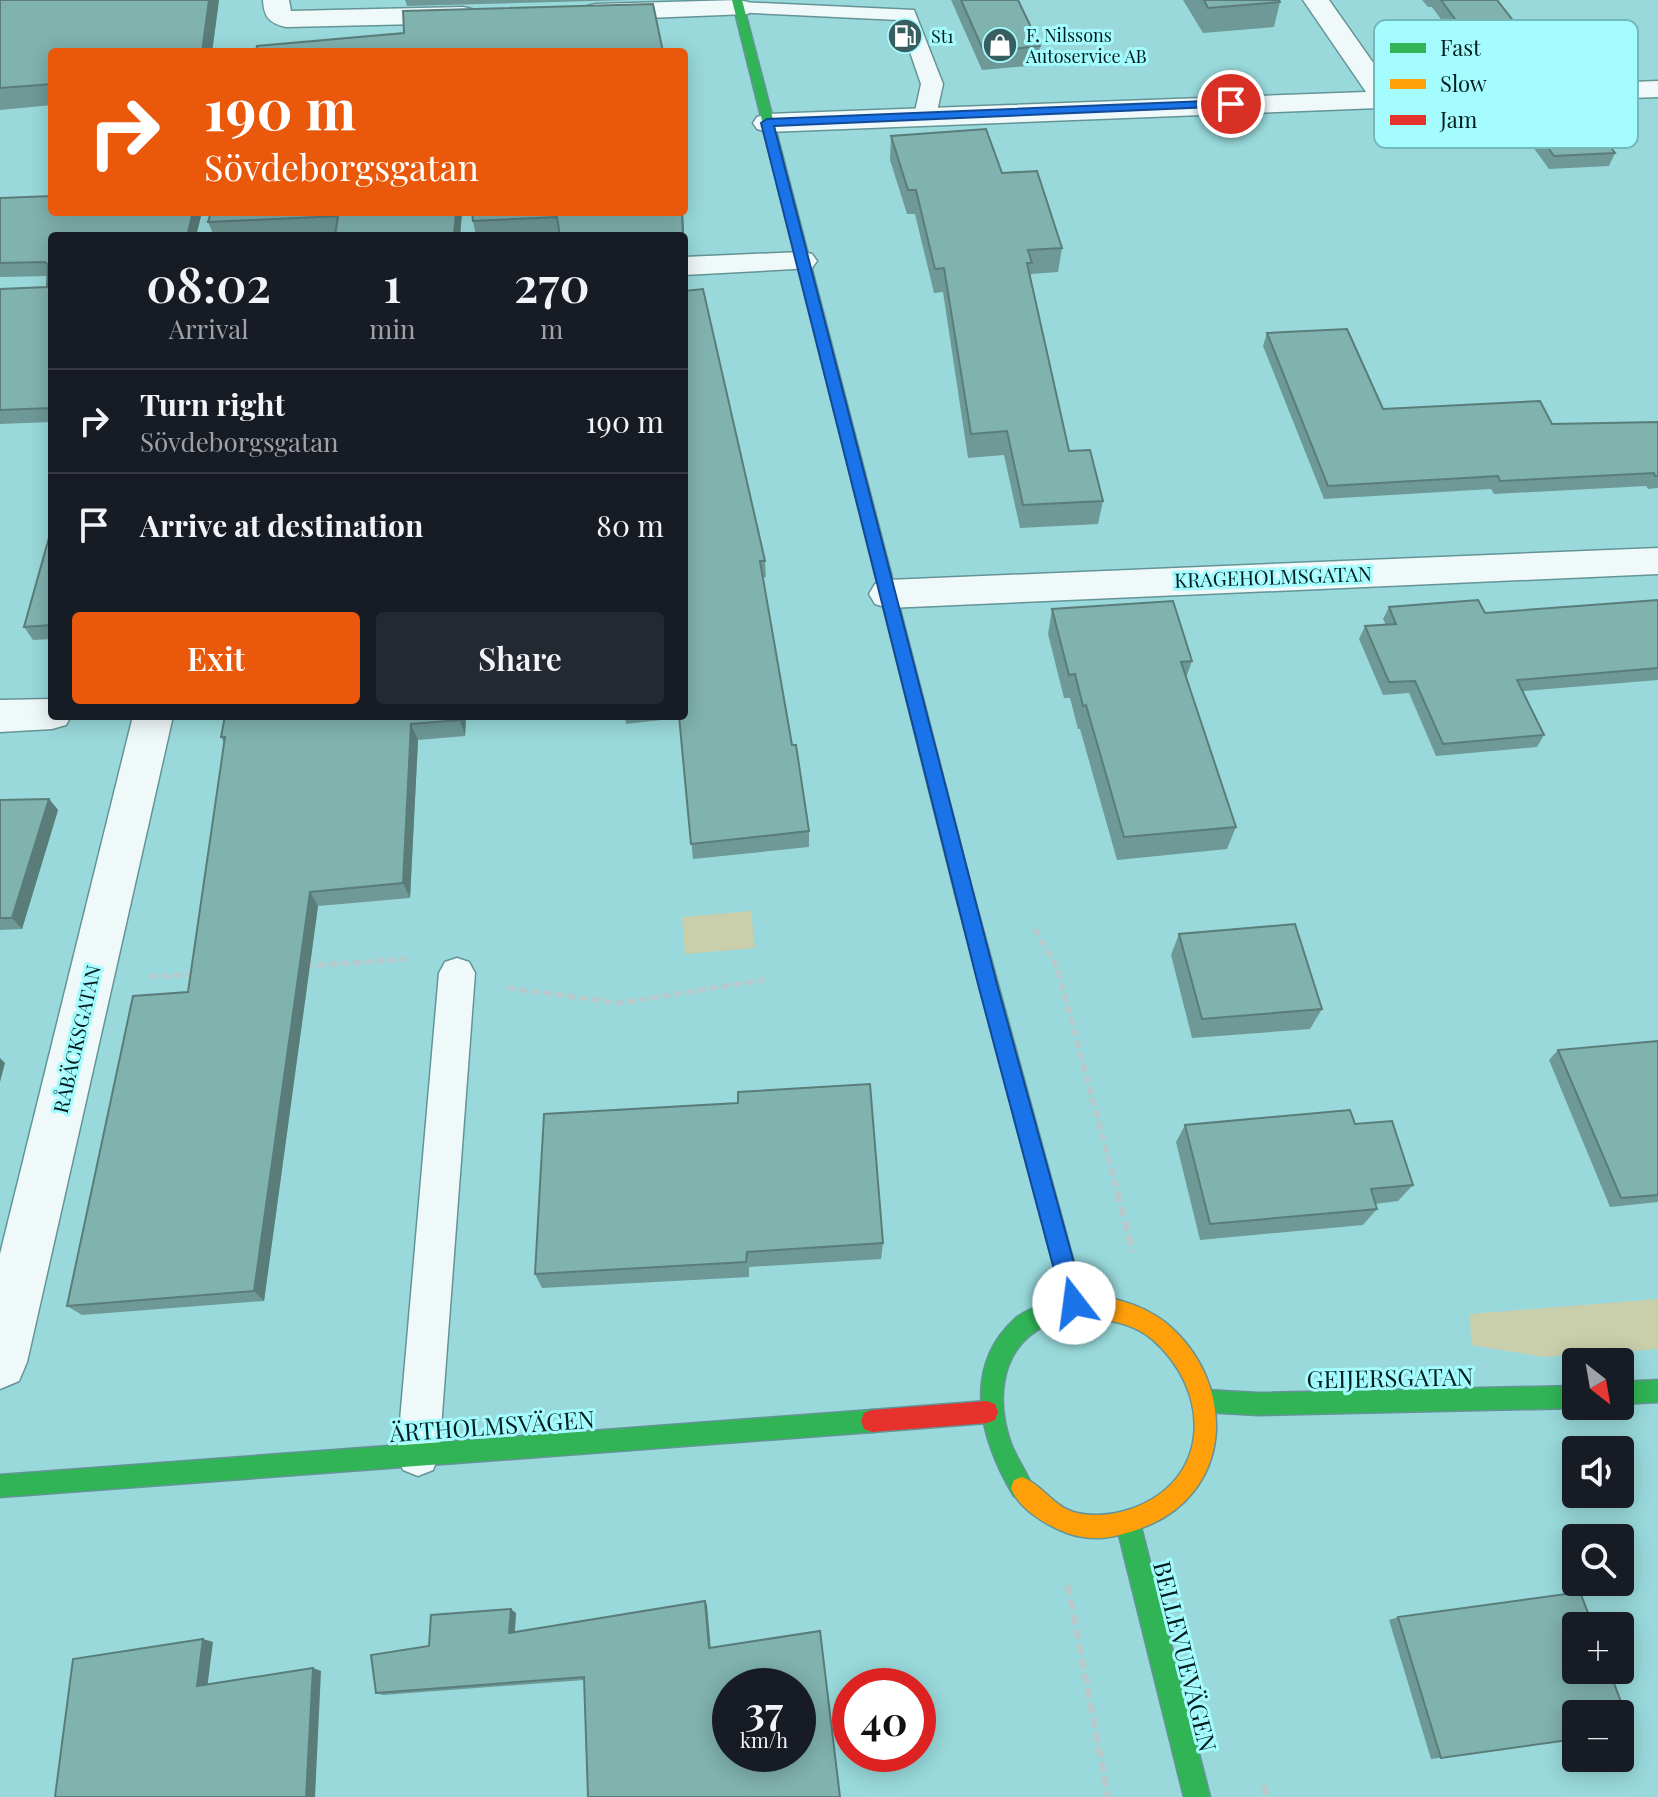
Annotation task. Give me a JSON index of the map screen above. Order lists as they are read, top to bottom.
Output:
{
  "streets": {
    "street": [
      "KRAGEHOLMSGATAN",
      "RÅBÄCKSGATAN",
      "GEIJERSGATAN",
      "ÄRTHOLMSVÄGEN",
      "BELLEVUEVÄGEN"
    ]
  },
  "crossings": [
    ["GEIJERSGATAN", "ÄRTHOLMSVÄGEN"],
    ["GEIJERSGATAN", "BELLEVUEVÄGEN"],
    ["ÄRTHOLMSVÄGEN", "BELLEVUEVÄGEN"]
  ],
  "places": {
    "fuel station": ["St1"],
    "shop": ["F. Nilssons Autoservice AB"]
  },
  "legend": ["Fast", "Slow", "Jam"],
  "north": "bottom right",
  "page": {
    "turn": ["190 m", "Sövdeborgsgatan"],
    "eta": [
      "08:02",
      "Arrival",
      "1",
      "min",
      "270",
      "m"
    ],
    "list": [
      {
        "name": "Turn right",
        "note": "Sövdeborgsgatan",
        "value": "190 m"
      },
      {
        "name": "Arrive at destination",
        "value": "80 m"
      }
    ],
    "buttons": ["Exit", "Share"],
    "map_buttons": ["+", "−"],
    "speed": "37 km/h",
    "limit": "40"
  }
}
